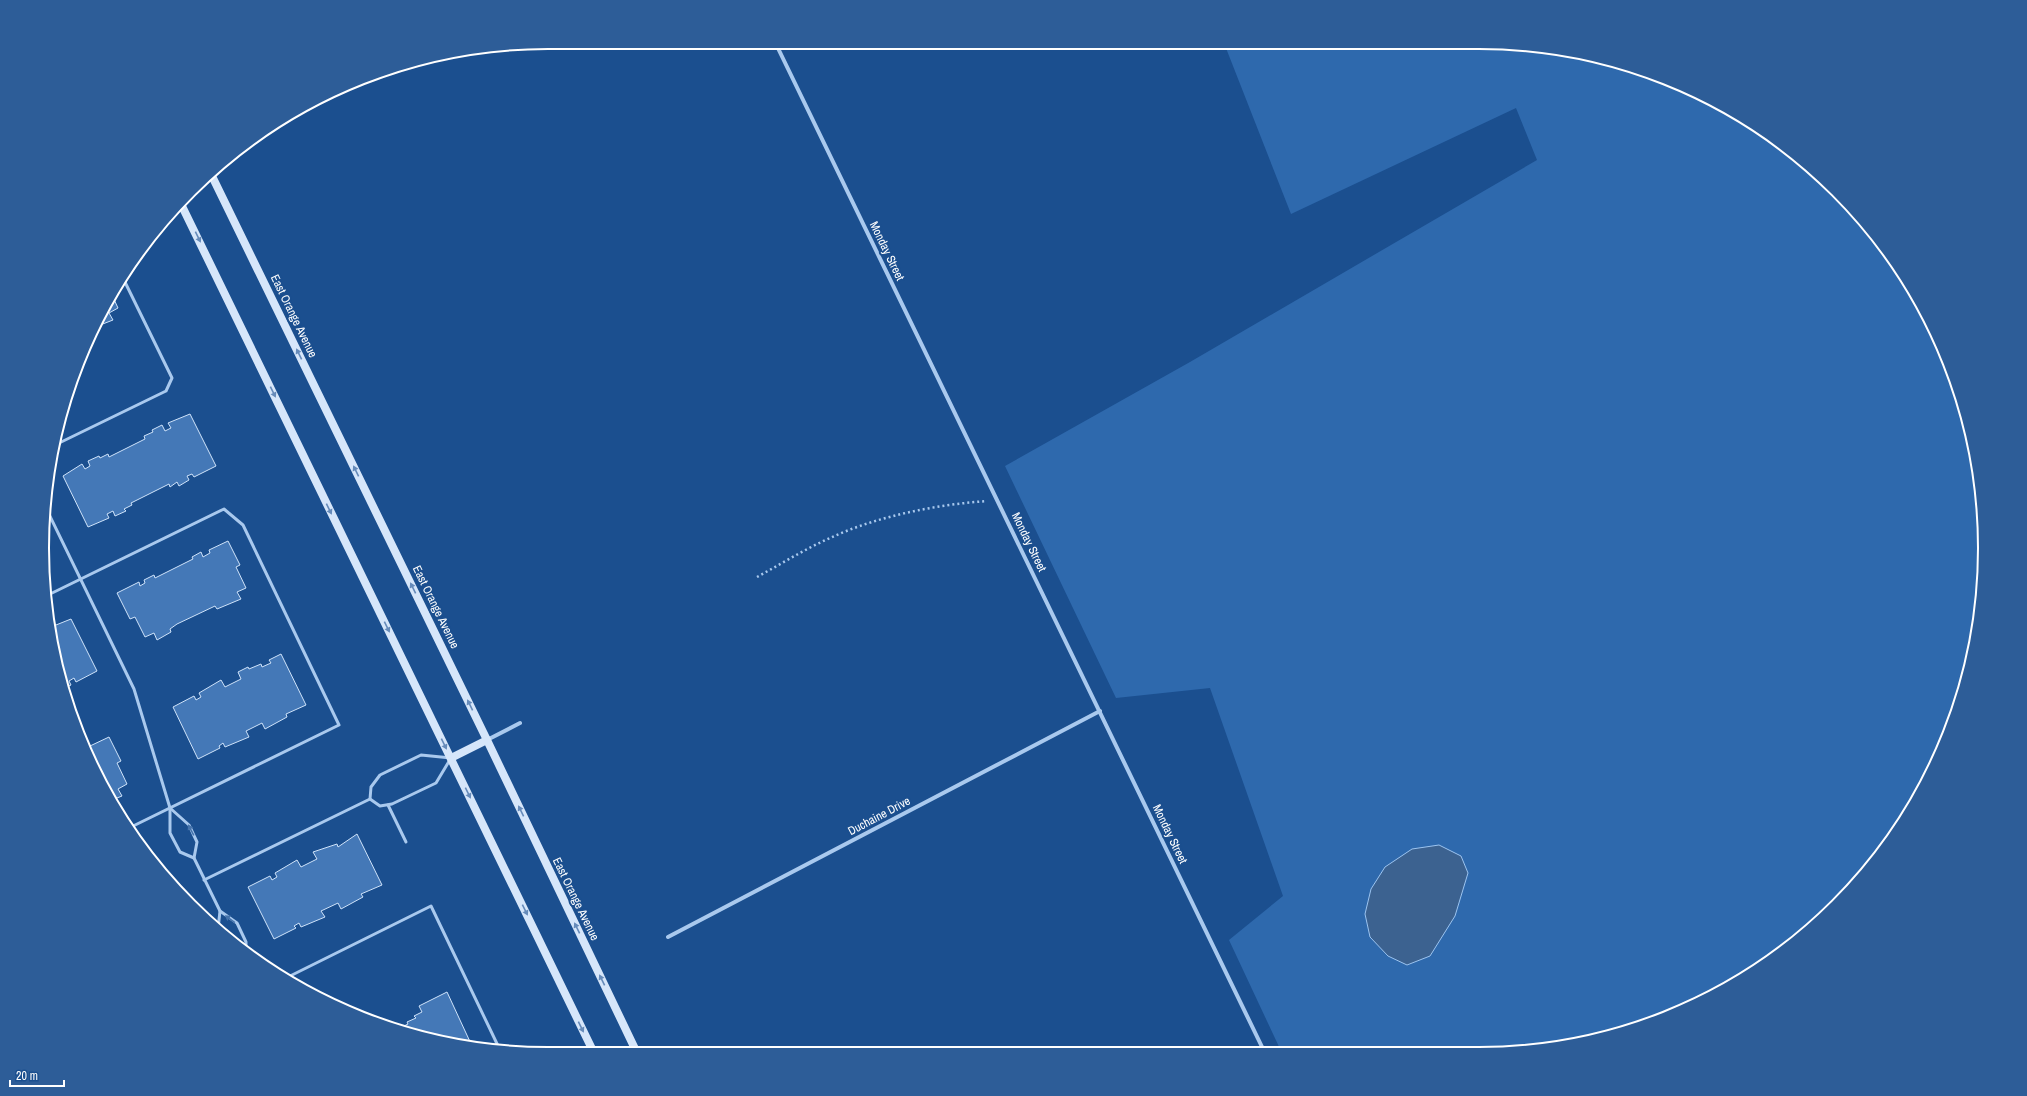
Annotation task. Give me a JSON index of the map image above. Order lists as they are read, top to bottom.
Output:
{
  "streets": {
    "street": ["Monday Street", "East Orange Avenue", "Duchaine Drive"]
  },
  "crossings": [
    ["Monday Street", "Duchaine Drive"]
  ],
  "scale_bar": "20 m"
}
